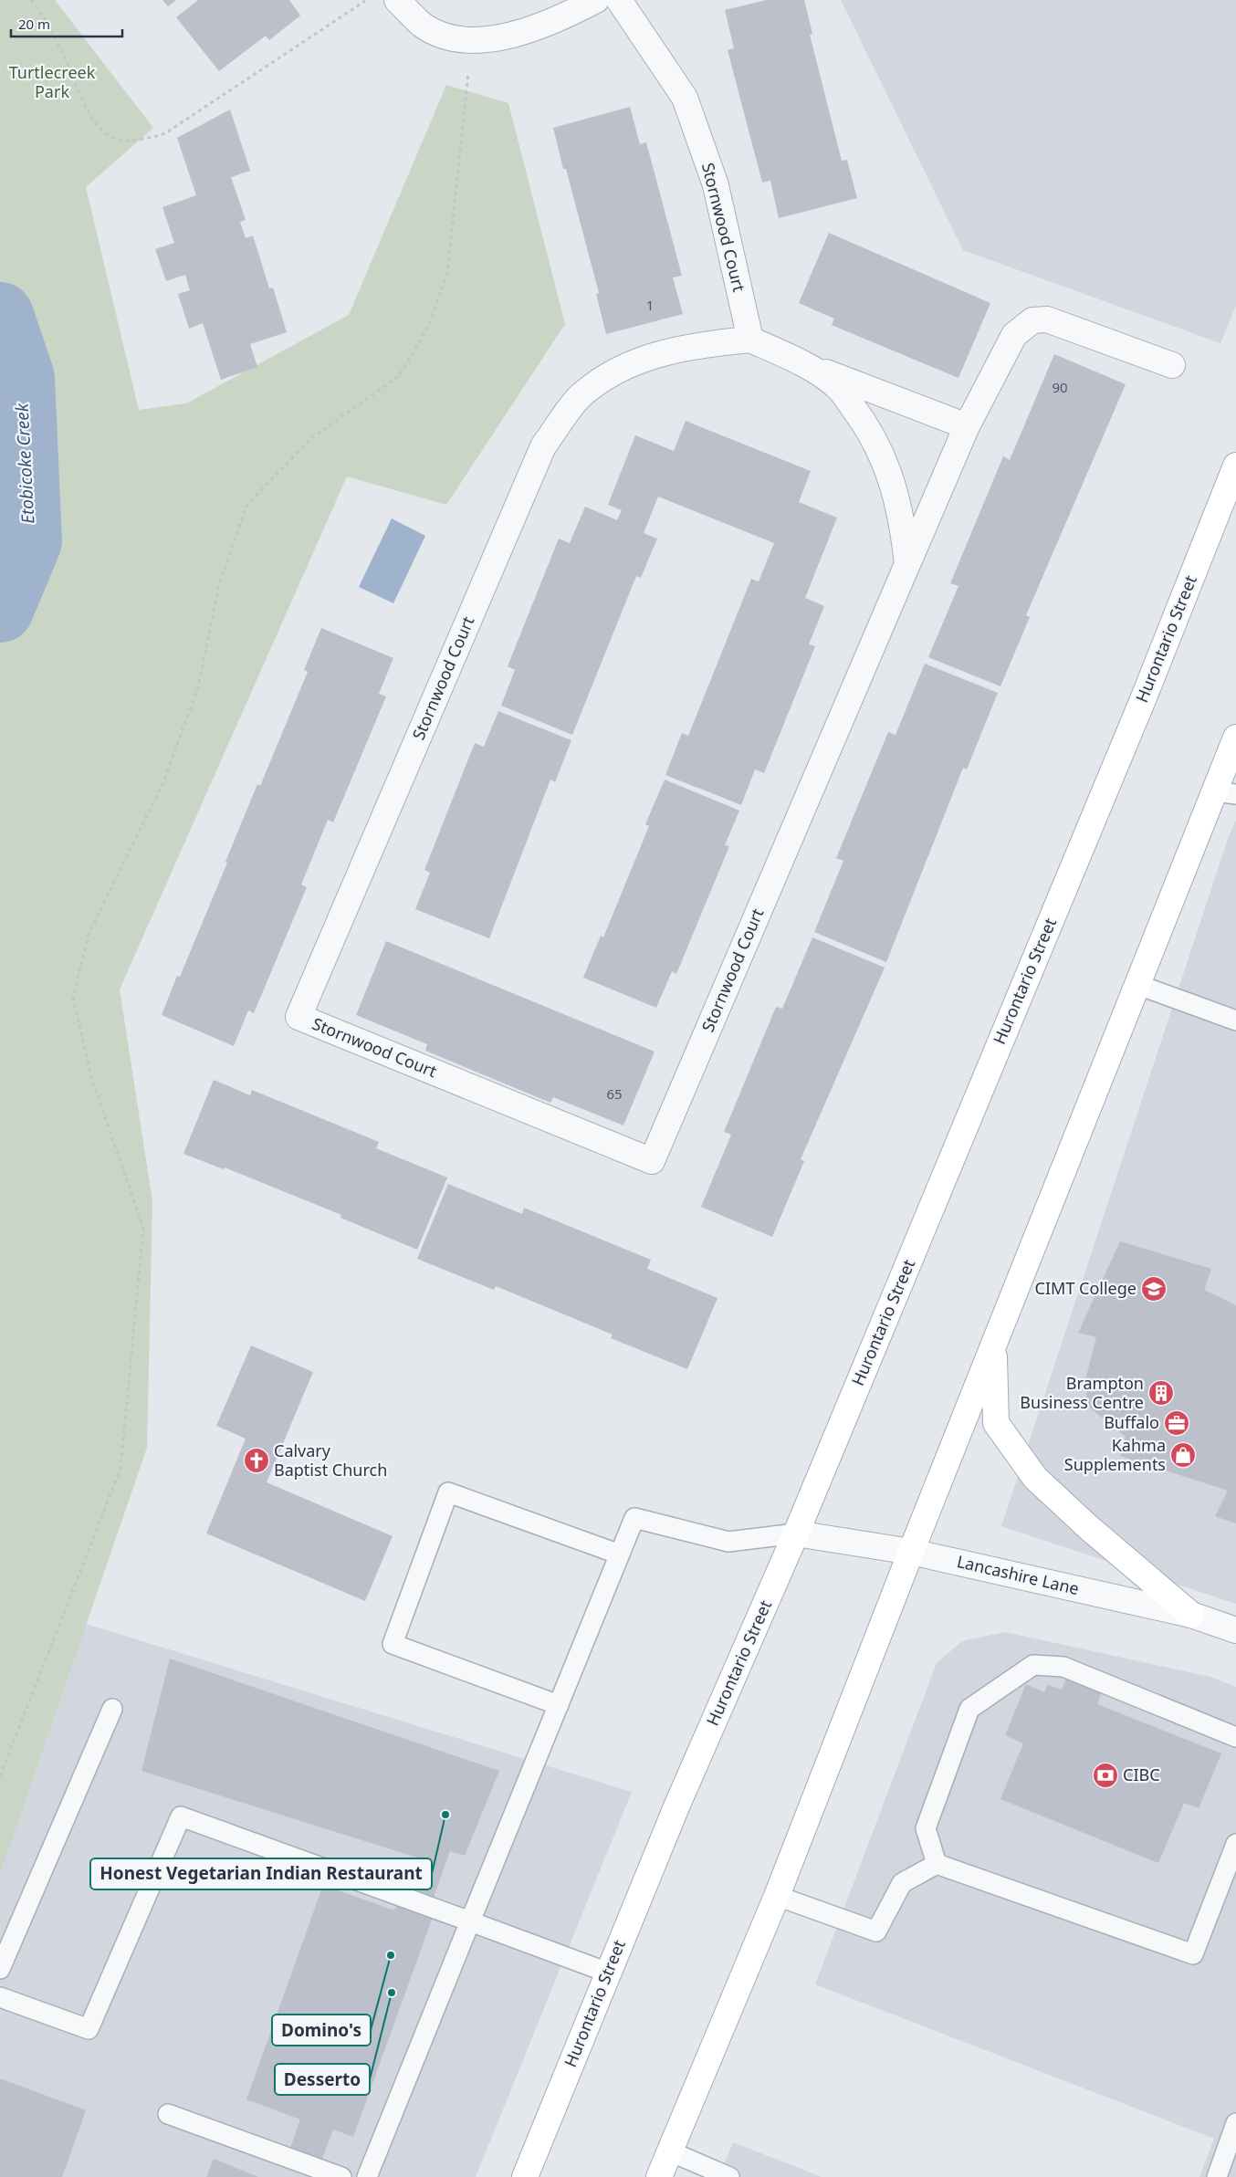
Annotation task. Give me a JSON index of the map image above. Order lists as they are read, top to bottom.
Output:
{
  "streets": {
    "main road": ["Hurontario Street"],
    "street": ["Stornwood Court", "Lancashire Lane"]
  },
  "crossings": [
    ["Hurontario Street", "Lancashire Lane"]
  ],
  "water": ["Etobicoke Creek"],
  "parks": ["Turtlecreek Park"],
  "places": {
    "school or university": ["CIMT College"],
    "building": ["Brampton Business Centre"],
    "office": ["Buffalo"],
    "shop": ["Kahma Supplements"],
    "church": ["Calvary Baptist Church"],
    "bank": ["CIBC"],
    "other": ["Honest Vegetarian Indian Restaurant", "Domino's", "Desserto"]
  },
  "house_numbers": ["1", "90", "65"],
  "scale_bar": "20 m"
}
